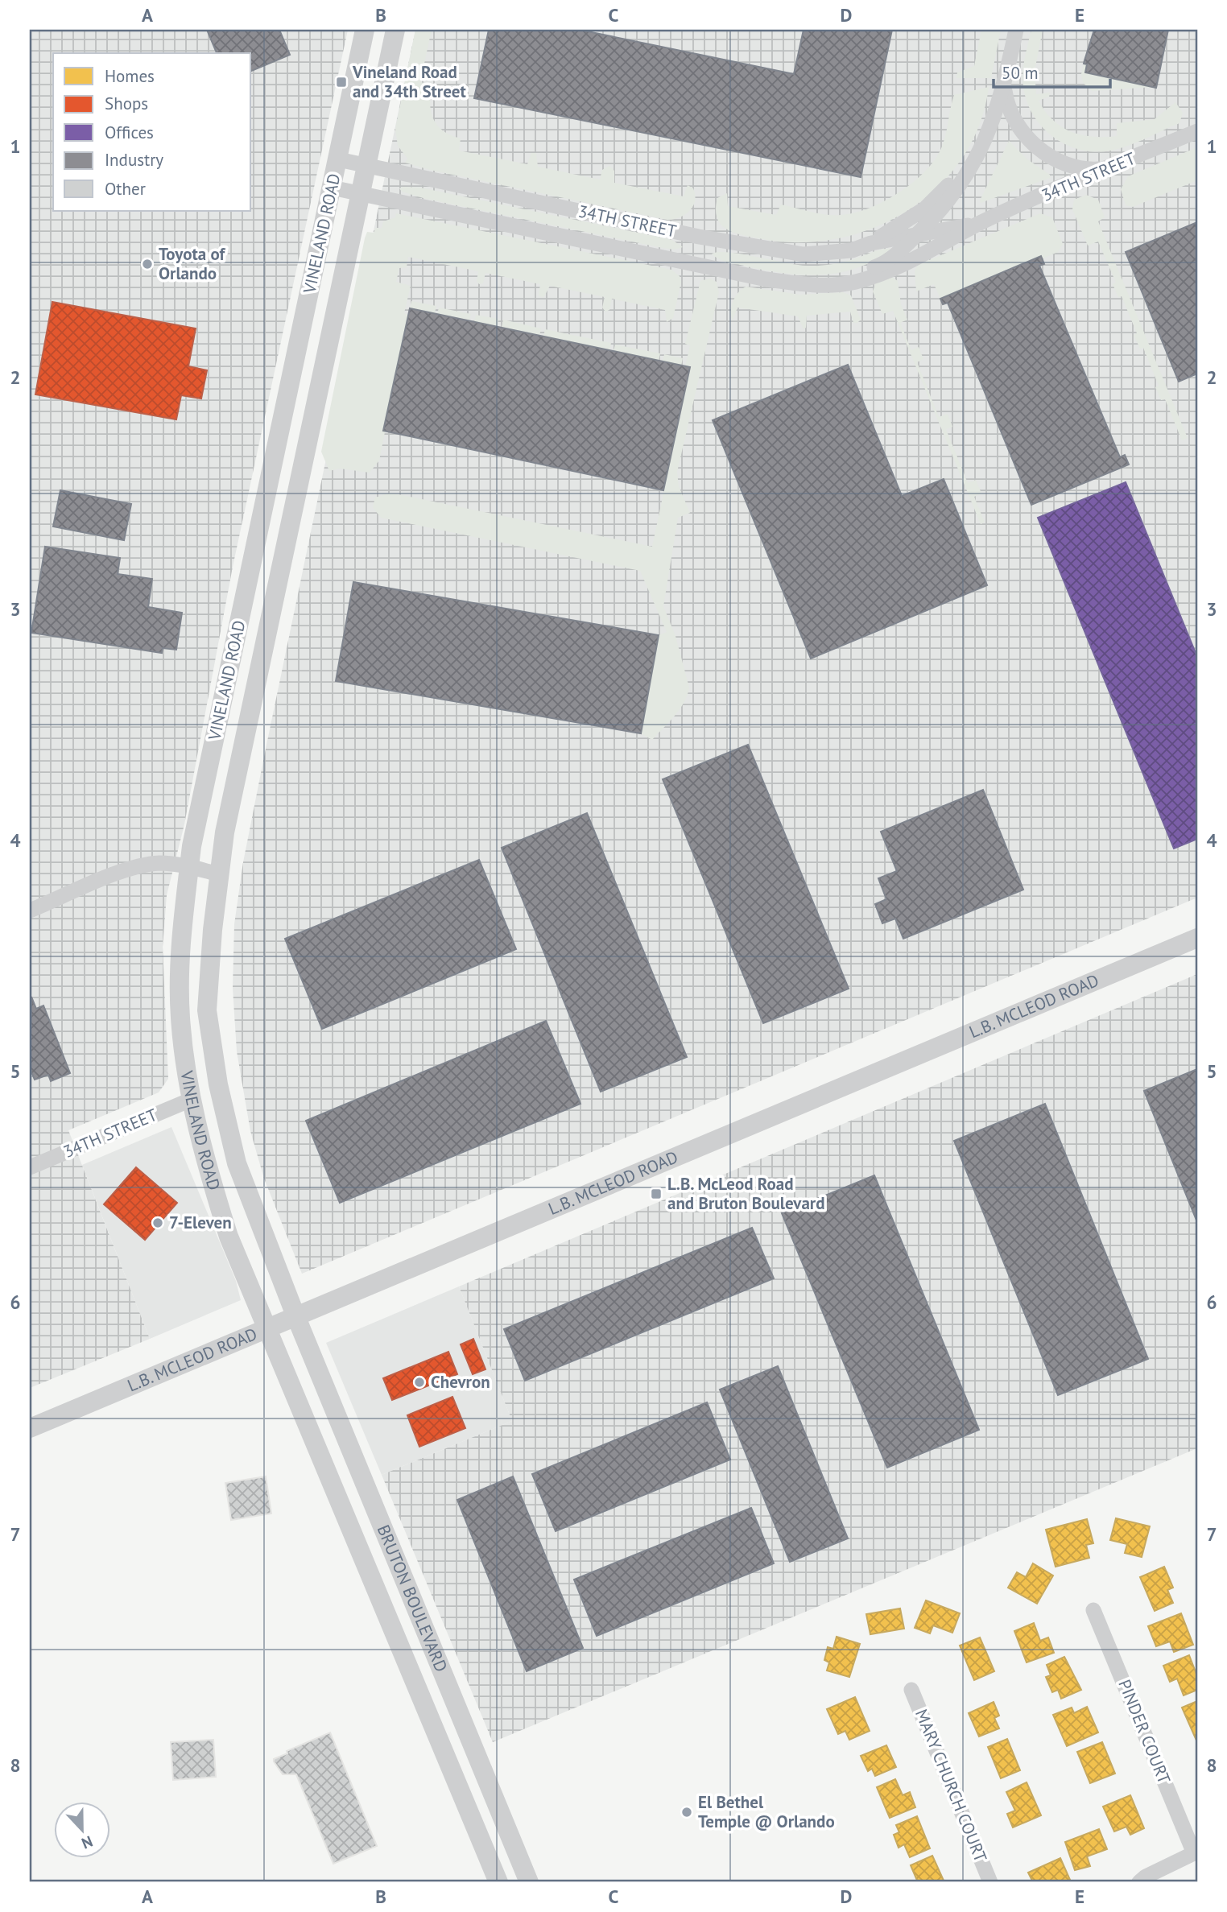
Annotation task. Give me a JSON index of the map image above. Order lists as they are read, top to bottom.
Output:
{
  "streets": {
    "street": [
      "34TH STREET",
      "VINELAND ROAD",
      "L.B. MCLEOD ROAD",
      "BRUTON BOULEVARD",
      "PINDER COURT",
      "MARY CHURCH COURT"
    ]
  },
  "crossings": [
    ["34TH STREET", "VINELAND ROAD"],
    ["VINELAND ROAD", "L.B. MCLEOD ROAD"],
    ["VINELAND ROAD", "BRUTON BOULEVARD"],
    ["L.B. MCLEOD ROAD", "BRUTON BOULEVARD"]
  ],
  "places": {
    "transit": ["Vineland Road and 34th Street", "L.B. McLeod Road and Bruton Boulevard"],
    "other": [
      "Toyota of Orlando",
      "7-Eleven",
      "Chevron",
      "El Bethel Temple @ Orlando"
    ]
  },
  "legend": [
    "Homes",
    "Shops",
    "Offices",
    "Industry",
    "Other"
  ],
  "scale_bar": "50 m",
  "north": "bottom",
  "grid": {
    "columns": [
      "A",
      "B",
      "C",
      "D",
      "E"
    ],
    "rows": [
      "1",
      "2",
      "3",
      "4",
      "5",
      "6",
      "7",
      "8"
    ]
  }
}
